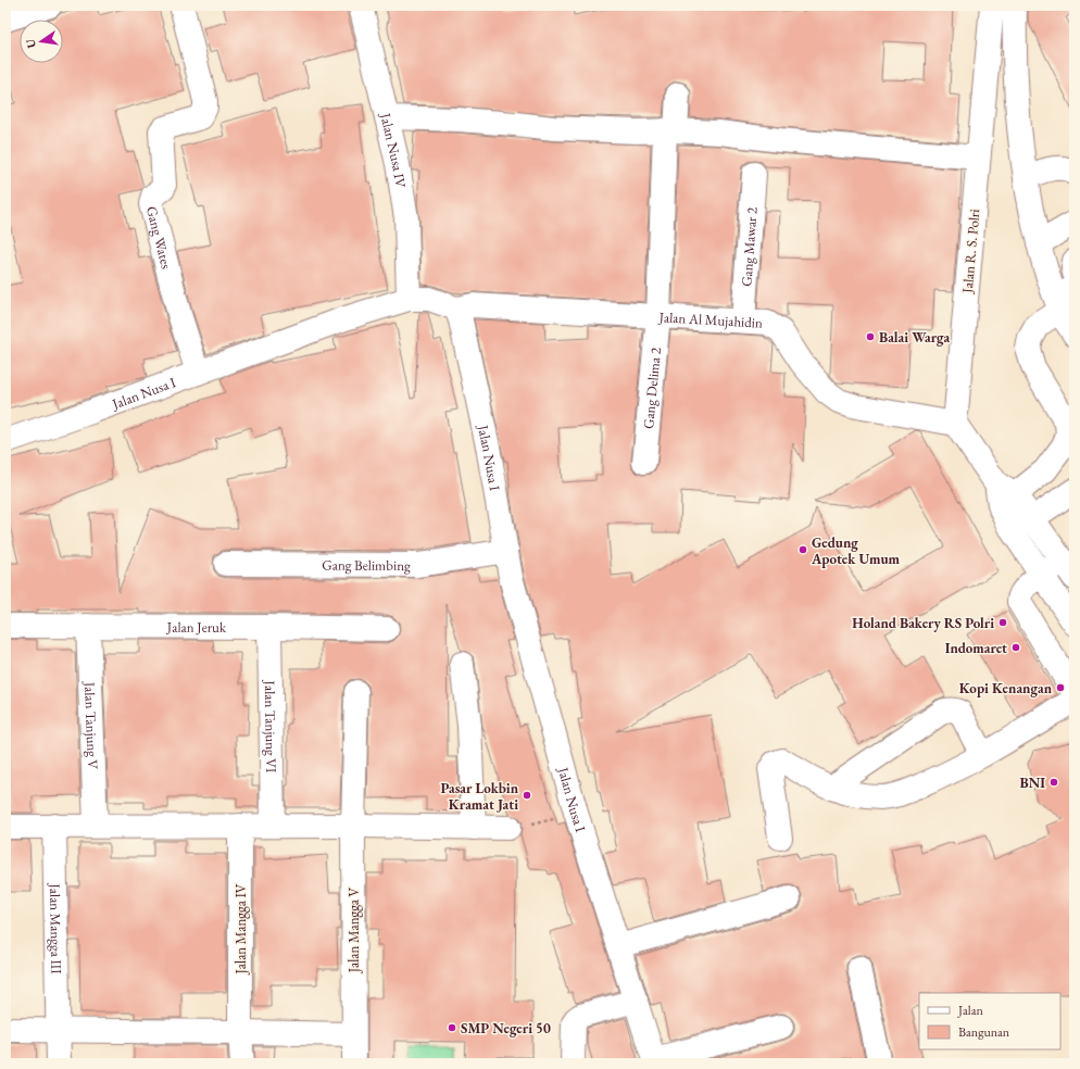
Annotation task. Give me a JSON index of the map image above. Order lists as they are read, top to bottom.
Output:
{
  "streets": {
    "street": [
      "Jalan Nusa IV",
      "Gang Wates",
      "Gang Mawar 2",
      "Jalan R. S. Polri",
      "Jalan Al Mujahidin",
      "Gang Delima 2",
      "Jalan Nusa I",
      "Gang Belimbing",
      "Jalan Jeruk",
      "Jalan Tanjung V",
      "Jalan Tanjung VI",
      "Jalan Mangga III",
      "Jalan Mangga IV",
      "Jalan Mangga V"
    ]
  },
  "crossings": [
    ["Jalan Nusa IV", "Jalan Nusa I"],
    ["Gang Wates", "Jalan Nusa I"],
    ["Gang Mawar 2", "Jalan Al Mujahidin"],
    ["Jalan R. S. Polri", "Jalan Al Mujahidin"],
    ["Jalan Al Mujahidin", "Gang Delima 2"],
    ["Jalan Al Mujahidin", "Jalan Nusa I"],
    ["Jalan Nusa I", "Gang Belimbing"],
    ["Jalan Jeruk", "Jalan Tanjung V"],
    ["Jalan Jeruk", "Jalan Tanjung VI"]
  ],
  "places": [
    "Balai Warga",
    "Gedung Apotek Umum",
    "Holand Bakery RS Polri",
    "Indomaret",
    "Kopi Kenangan",
    "BNI",
    "Pasar Lokbin Kramat Jati",
    "SMP Negeri 50"
  ],
  "legend": ["Jalan", "Bangunan"],
  "north": "left"
}
